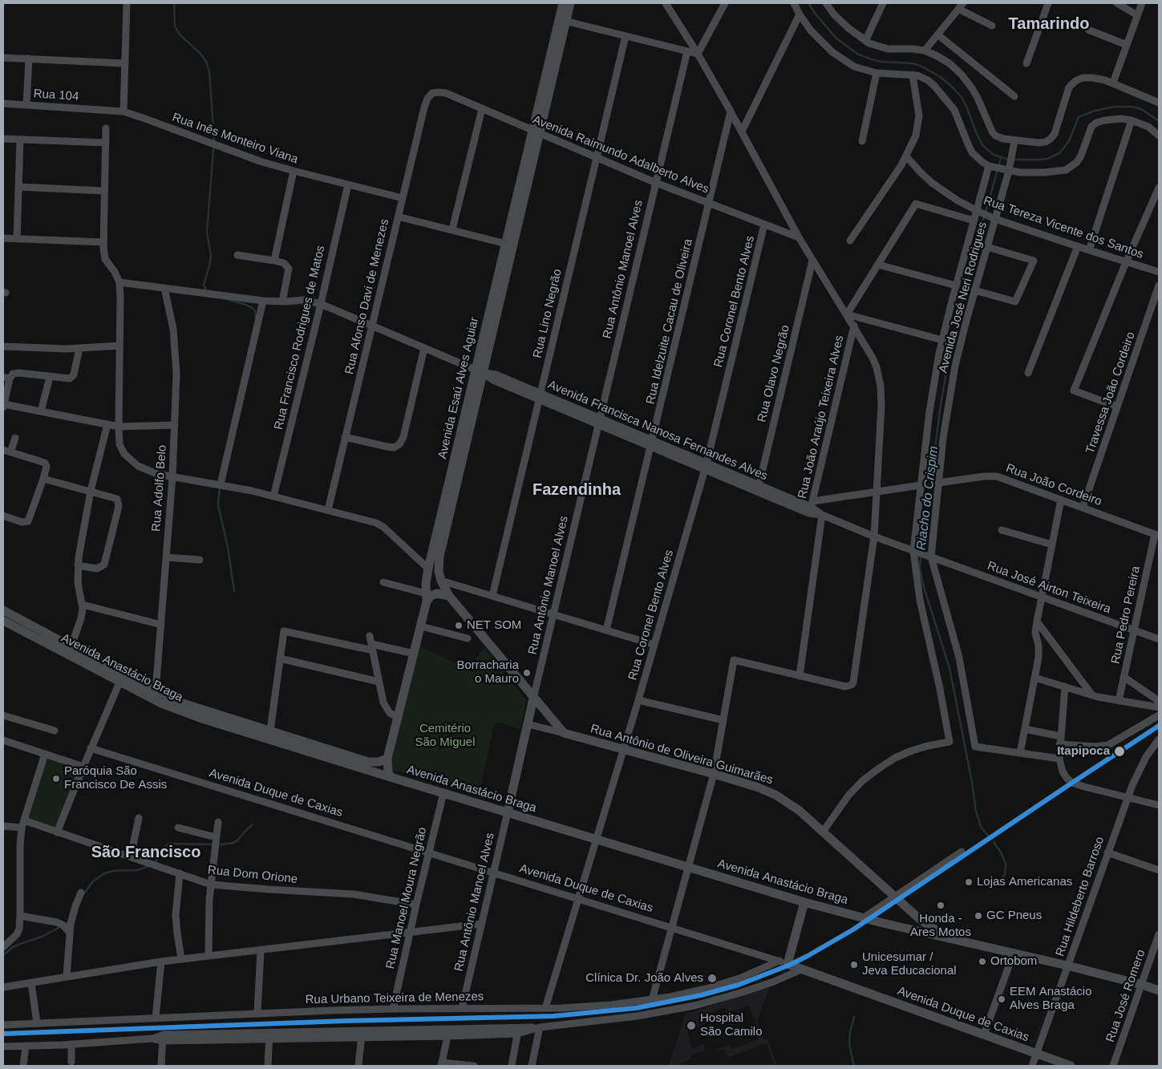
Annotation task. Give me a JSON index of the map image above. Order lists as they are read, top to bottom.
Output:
{
  "streets": {
    "main road": [
      "Rua Antônio Manoel Alves",
      "Avenida Esaú Alves Aguiar",
      "Avenida Anastácio Braga",
      "Rua Antônio de Oliveira Guimarães",
      "Avenida Duque de Caxias"
    ],
    "street": [
      "Rua 104",
      "Rua Inês Monteiro Viana",
      "Avenida Raimundo Adalberto Alves",
      "Rua Tereza Vicente dos Santos",
      "Rua Afonso Davi de Menezes",
      "Avenida José Neri Rodrigues",
      "Rua Coronel Bento Alves",
      "Rua Lino Negrão",
      "Rua Idelzuite Cacau de Oliveira",
      "Rua Francisco Rodrigues de Matos",
      "Rua Olavo Negrão",
      "Travessa João Cordeiro",
      "Rua João Araújo Teixeira Alves",
      "Avenida Francisca Nanosa Fernandes Alves",
      "Rua João Cordeiro",
      "Rua Adolfo Belo",
      "Rua José Airton Teixeira",
      "Rua Pedro Pereira",
      "Rua Dom Orione",
      "Rua Hildeberto Barroso",
      "Rua Manoel Moura Negrão",
      "Rua José Romero",
      "Rua Urbano Teixeira de Menezes"
    ]
  },
  "crossings": [
    ["Rua 104", "Rua Inês Monteiro Viana"],
    ["Rua Inês Monteiro Viana", "Rua Afonso Davi de Menezes"],
    ["Rua Inês Monteiro Viana", "Rua Francisco Rodrigues de Matos"],
    ["Avenida Raimundo Adalberto Alves", "Rua Antônio Manoel Alves"],
    ["Avenida Raimundo Adalberto Alves", "Rua Afonso Davi de Menezes"],
    ["Avenida Raimundo Adalberto Alves", "Rua Coronel Bento Alves"],
    ["Avenida Raimundo Adalberto Alves", "Rua Lino Negrão"],
    ["Avenida Raimundo Adalberto Alves", "Rua Idelzuite Cacau de Oliveira"],
    ["Avenida Raimundo Adalberto Alves", "Avenida Esaú Alves Aguiar"],
    ["Rua Tereza Vicente dos Santos", "Avenida José Neri Rodrigues"],
    ["Rua Antônio Manoel Alves", "Avenida Francisca Nanosa Fernandes Alves"],
    ["Rua Antônio Manoel Alves", "Avenida Anastácio Braga"],
    ["Rua Antônio Manoel Alves", "Rua Antônio de Oliveira Guimarães"],
    ["Rua Antônio Manoel Alves", "Avenida Duque de Caxias"],
    ["Rua Antônio Manoel Alves", "Rua Urbano Teixeira de Menezes"],
    ["Rua Afonso Davi de Menezes", "Avenida Francisca Nanosa Fernandes Alves"],
    ["Avenida José Neri Rodrigues", "Avenida Francisca Nanosa Fernandes Alves"],
    ["Avenida José Neri Rodrigues", "Rua João Cordeiro"],
    ["Avenida José Neri Rodrigues", "Rua José Airton Teixeira"],
    ["Avenida José Neri Rodrigues", "Rua Antônio de Oliveira Guimarães"],
    ["Rua Coronel Bento Alves", "Avenida Francisca Nanosa Fernandes Alves"],
    ["Rua Coronel Bento Alves", "Avenida Anastácio Braga"],
    ["Rua Coronel Bento Alves", "Rua Antônio de Oliveira Guimarães"],
    ["Rua Coronel Bento Alves", "Avenida Duque de Caxias"],
    ["Rua Coronel Bento Alves", "Rua Urbano Teixeira de Menezes"],
    ["Rua Lino Negrão", "Avenida Francisca Nanosa Fernandes Alves"],
    ["Rua Idelzuite Cacau de Oliveira", "Avenida Francisca Nanosa Fernandes Alves"],
    ["Rua Francisco Rodrigues de Matos", "Avenida Francisca Nanosa Fernandes Alves"],
    ["Rua Olavo Negrão", "Avenida Francisca Nanosa Fernandes Alves"],
    ["Avenida Esaú Alves Aguiar", "Avenida Francisca Nanosa Fernandes Alves"],
    ["Avenida Esaú Alves Aguiar", "Avenida Anastácio Braga"],
    ["Travessa João Cordeiro", "Rua João Cordeiro"],
    ["Rua João Araújo Teixeira Alves", "Avenida Francisca Nanosa Fernandes Alves"],
    ["Avenida Francisca Nanosa Fernandes Alves", "Rua Adolfo Belo"],
    ["Avenida Francisca Nanosa Fernandes Alves", "Rua José Airton Teixeira"],
    ["Rua João Cordeiro", "Rua Pedro Pereira"],
    ["Rua Adolfo Belo", "Avenida Anastácio Braga"],
    ["Rua José Airton Teixeira", "Rua Pedro Pereira"],
    ["Avenida Anastácio Braga", "Rua Antônio de Oliveira Guimarães"],
    ["Avenida Anastácio Braga", "Rua Hildeberto Barroso"],
    ["Avenida Anastácio Braga", "Rua Manoel Moura Negrão"],
    ["Avenida Anastácio Braga", "Rua José Romero"],
    ["Avenida Duque de Caxias", "Rua Hildeberto Barroso"],
    ["Avenida Duque de Caxias", "Rua Manoel Moura Negrão"],
    ["Avenida Duque de Caxias", "Rua Urbano Teixeira de Menezes"],
    ["Rua Dom Orione", "Rua Manoel Moura Negrão"],
    ["Rua Manoel Moura Negrão", "Rua Urbano Teixeira de Menezes"]
  ],
  "districts": ["Tamarindo", "Fazendinha", "São Francisco"],
  "water": ["Riacho do Crispim"],
  "parks": ["Cemitério São Miguel"],
  "places": [
    "NET SOM",
    "Borracharia o Mauro",
    "Itapipoca",
    "Paróquia São Francisco De Assis",
    "Lojas Americanas",
    "Honda - Ares Motos",
    "GC Pneus",
    "Ortobom",
    "Unicesumar / Jeva Educacional",
    "Clínica Dr. João Alves",
    "EEM Anastácio Alves Braga",
    "Hospital São Camilo"
  ]
}
